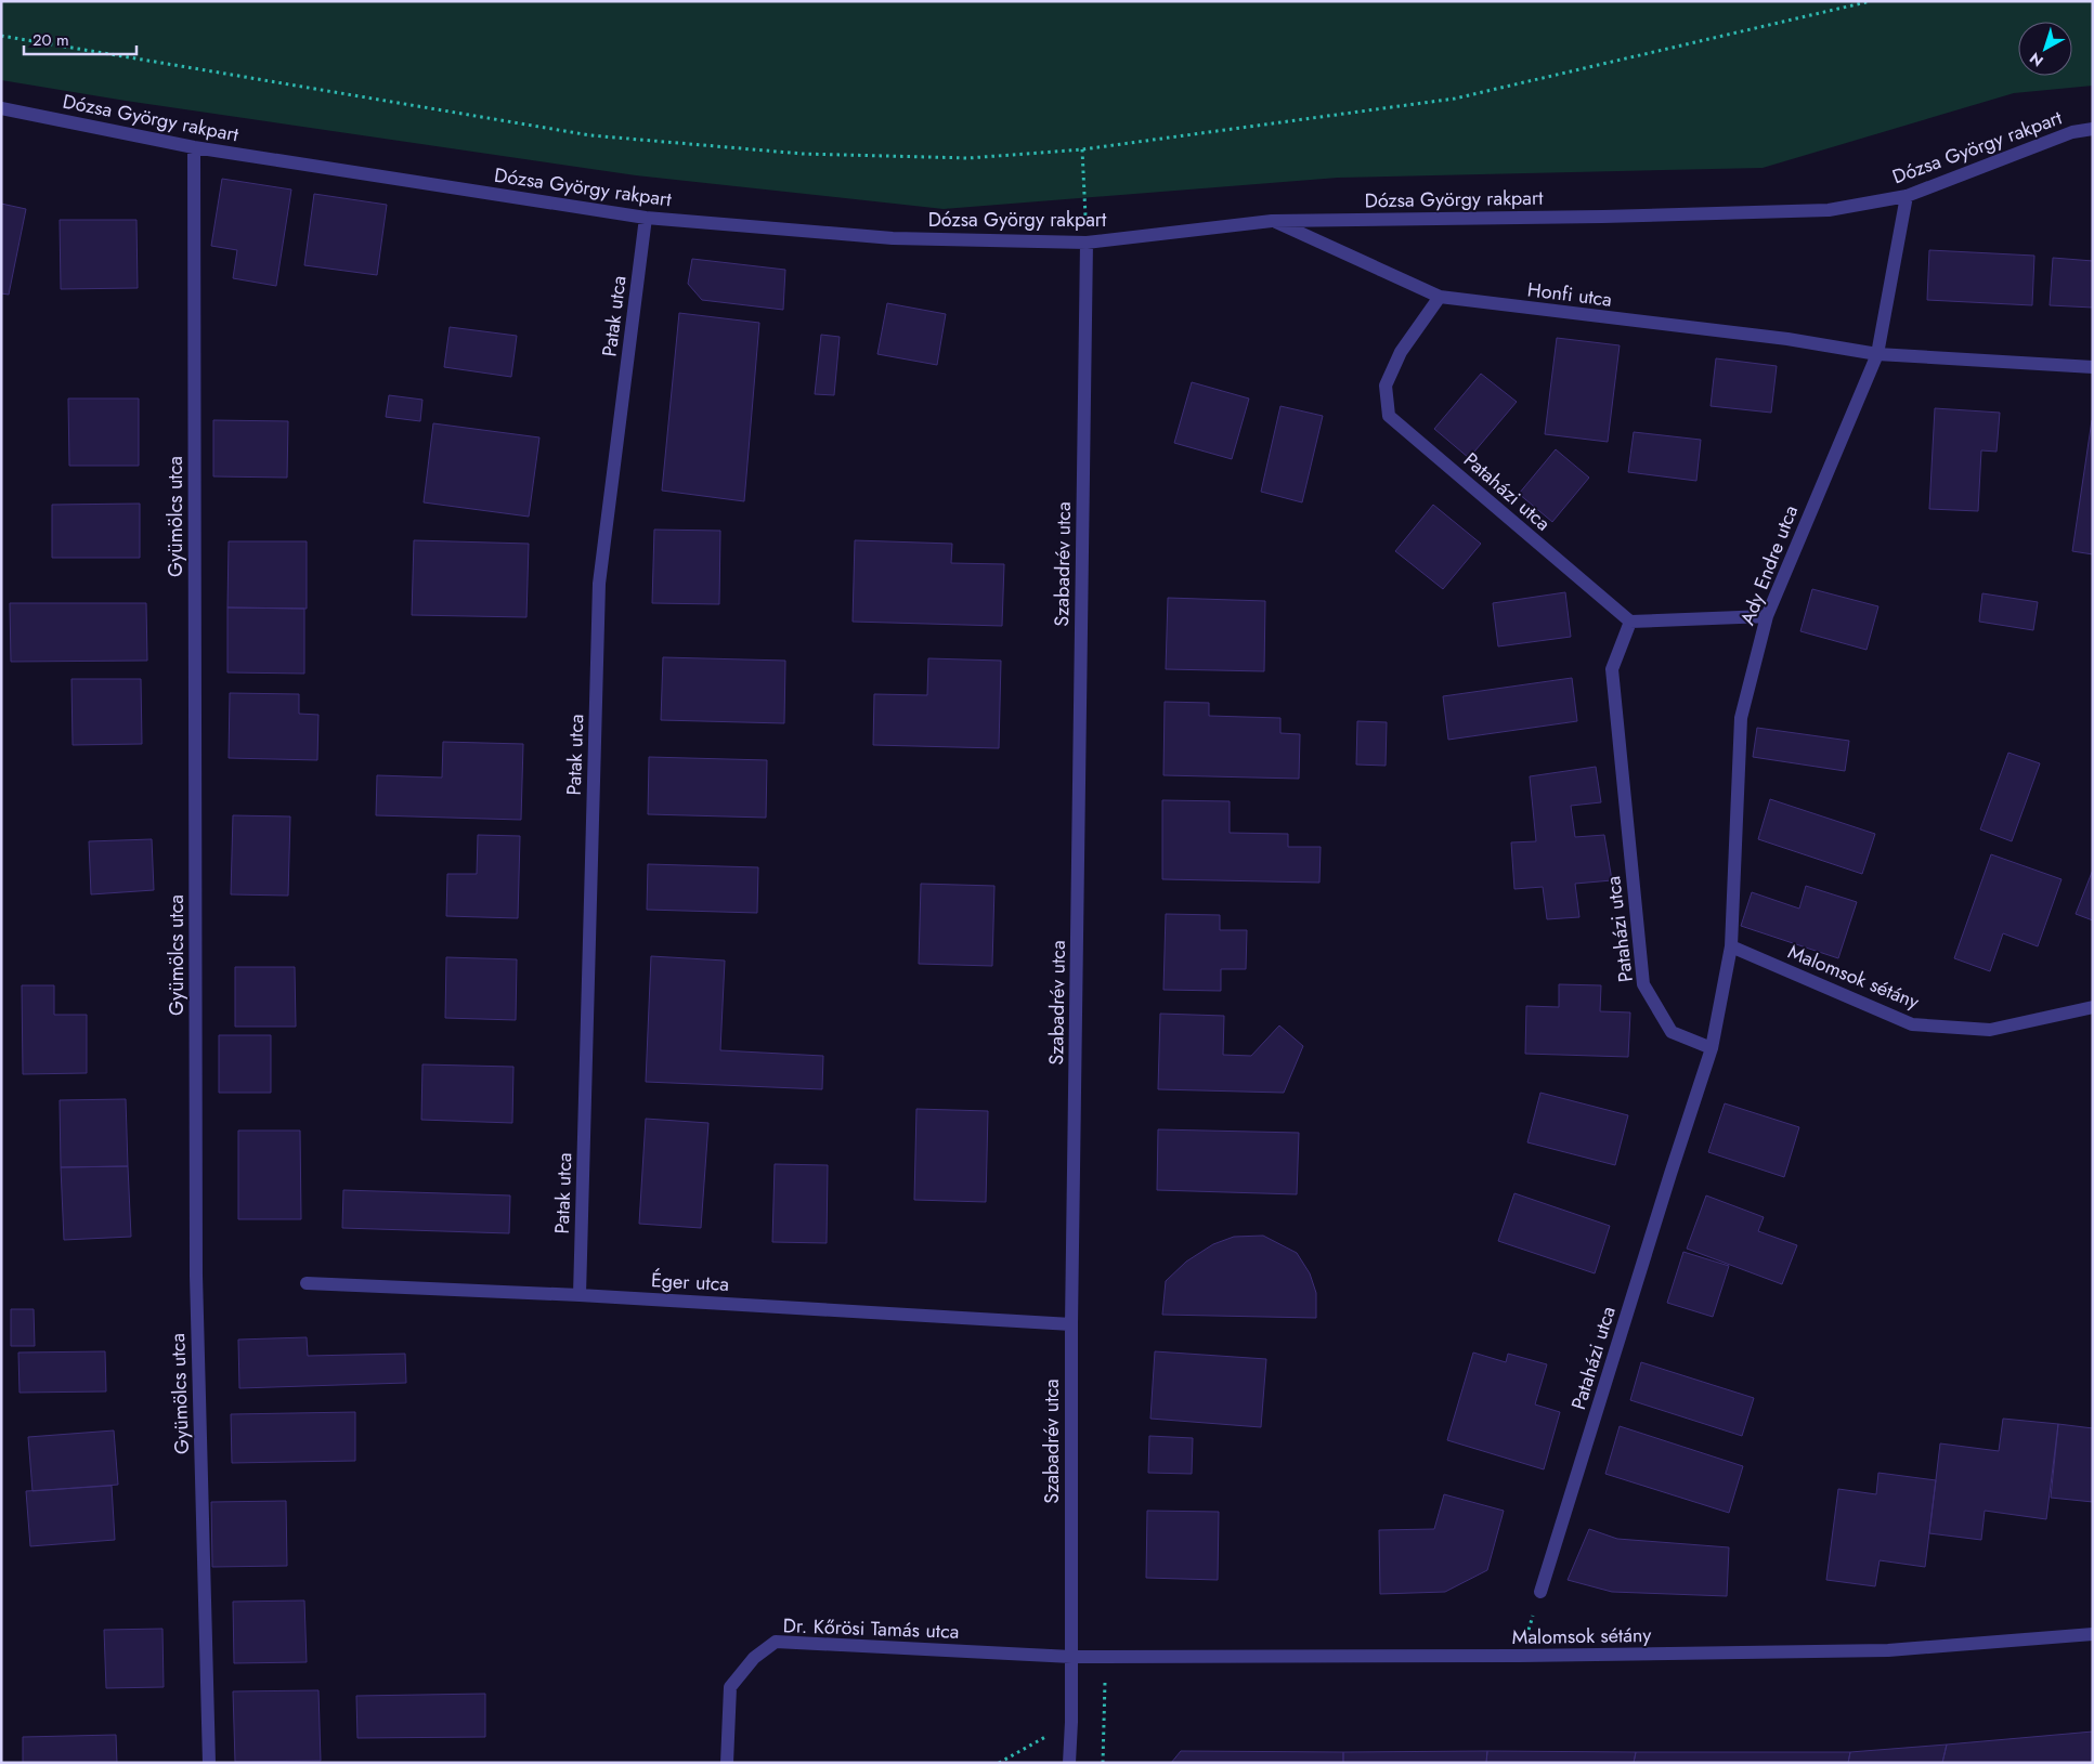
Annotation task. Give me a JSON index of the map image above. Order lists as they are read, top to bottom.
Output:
{
  "streets": {
    "street": [
      "Dózsa György rakpart",
      "Honfi utca",
      "Patak utca",
      "Pataházi utca",
      "Gyümölcs utca",
      "Szabadrév utca",
      "Ady Endre utca",
      "Malomsok sétány",
      "Éger utca",
      "Dr. Kőrösi Tamás utca"
    ]
  },
  "crossings": [
    ["Dózsa György rakpart", "Honfi utca"],
    ["Dózsa György rakpart", "Patak utca"],
    ["Dózsa György rakpart", "Gyümölcs utca"],
    ["Dózsa György rakpart", "Szabadrév utca"],
    ["Dózsa György rakpart", "Ady Endre utca"],
    ["Honfi utca", "Pataházi utca"],
    ["Honfi utca", "Ady Endre utca"],
    ["Patak utca", "Éger utca"],
    ["Pataházi utca", "Ady Endre utca"],
    ["Szabadrév utca", "Malomsok sétány"],
    ["Szabadrév utca", "Éger utca"],
    ["Szabadrév utca", "Dr. Kőrösi Tamás utca"],
    ["Ady Endre utca", "Malomsok sétány"],
    ["Malomsok sétány", "Dr. Kőrösi Tamás utca"]
  ],
  "scale_bar": "20 m",
  "north": "bottom left"
}
